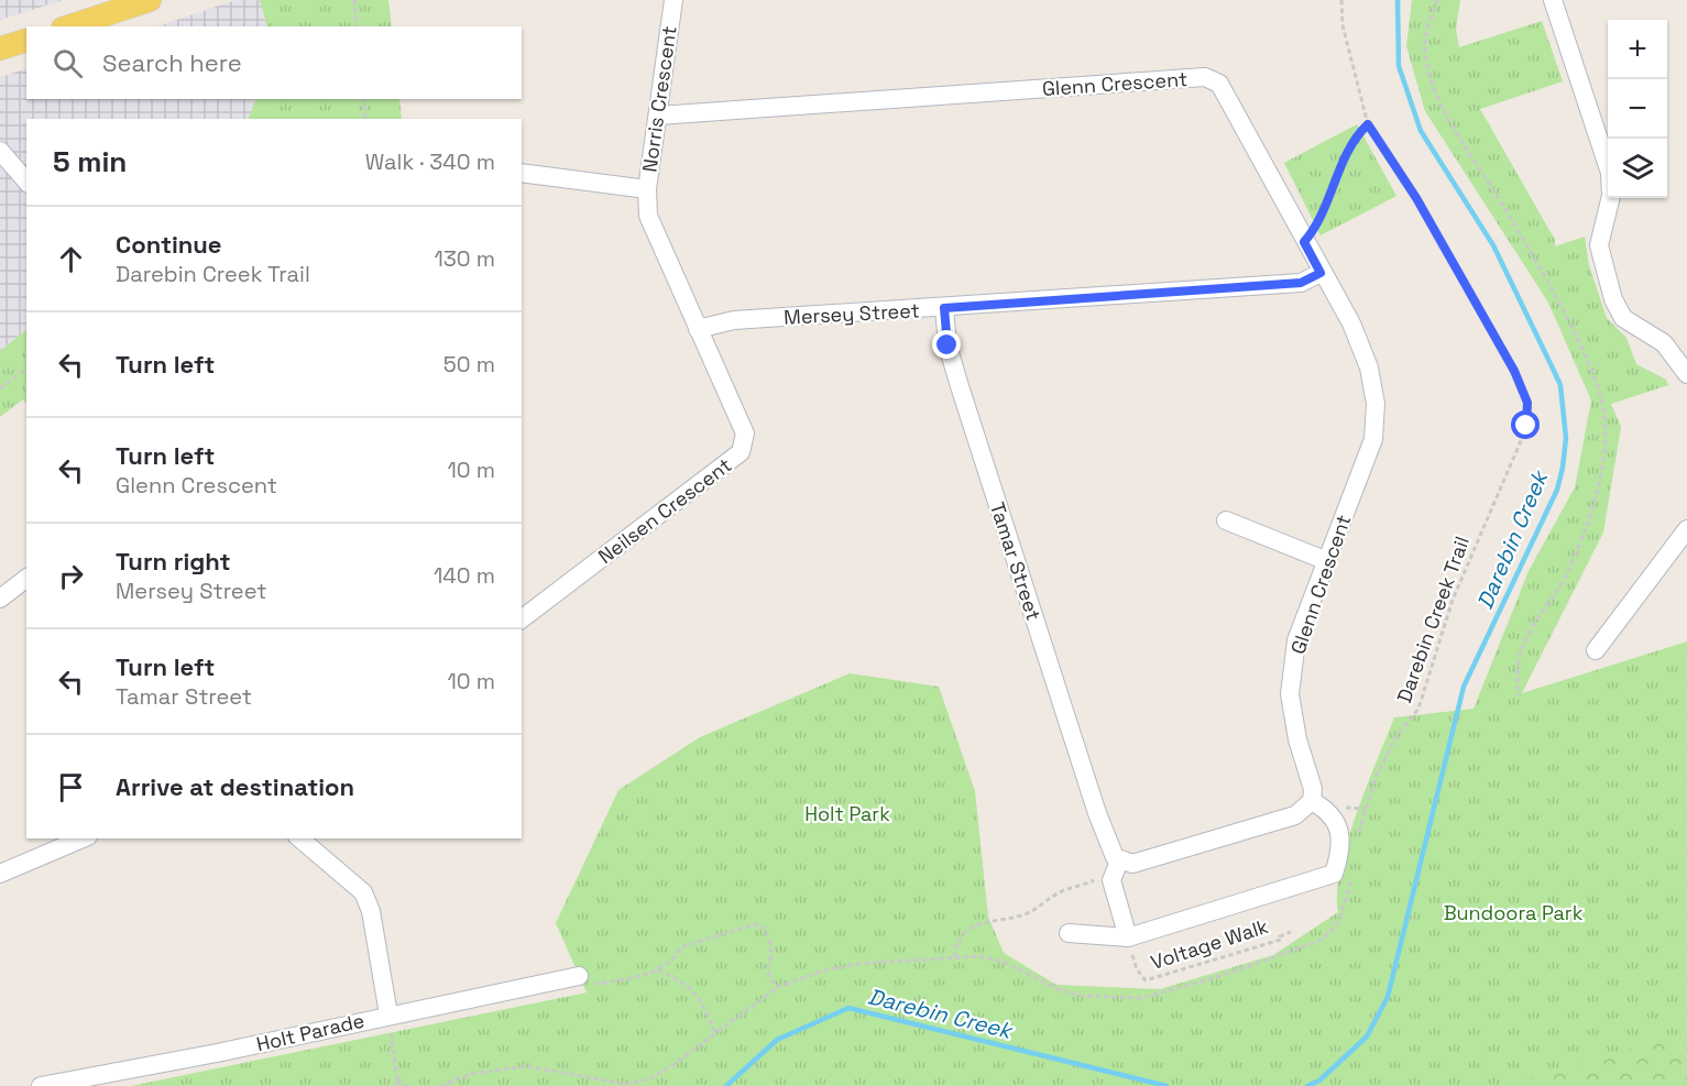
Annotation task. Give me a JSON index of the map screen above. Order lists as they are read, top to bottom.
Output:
{
  "streets": {
    "street": [
      "Glenn Crescent",
      "Norris Crescent",
      "Mersey Street",
      "Neilsen Crescent",
      "Tamar Street",
      "Holt Parade"
    ],
    "path": ["Darebin Creek Trail", "Voltage Walk"]
  },
  "crossings": [
    ["Glenn Crescent", "Norris Crescent"],
    ["Glenn Crescent", "Mersey Street"],
    ["Norris Crescent", "Neilsen Crescent"],
    ["Mersey Street", "Neilsen Crescent"],
    ["Mersey Street", "Tamar Street"]
  ],
  "water": ["Darebin Creek"],
  "parks": ["Holt Park", "Bundoora Park"],
  "page": {
    "map_buttons": ["+", "−"],
    "search": "Search here",
    "heading": ["5 min", "Walk · 340 m"],
    "list": [
      ["Continue", "Darebin Creek Trail", "130 m"],
      ["Turn left", "50 m"],
      ["Turn left", "Glenn Crescent", "10 m"],
      ["Turn right", "Mersey Street", "140 m"],
      ["Turn left", "Tamar Street", "10 m"],
      "Arrive at destination"
    ]
  }
}
